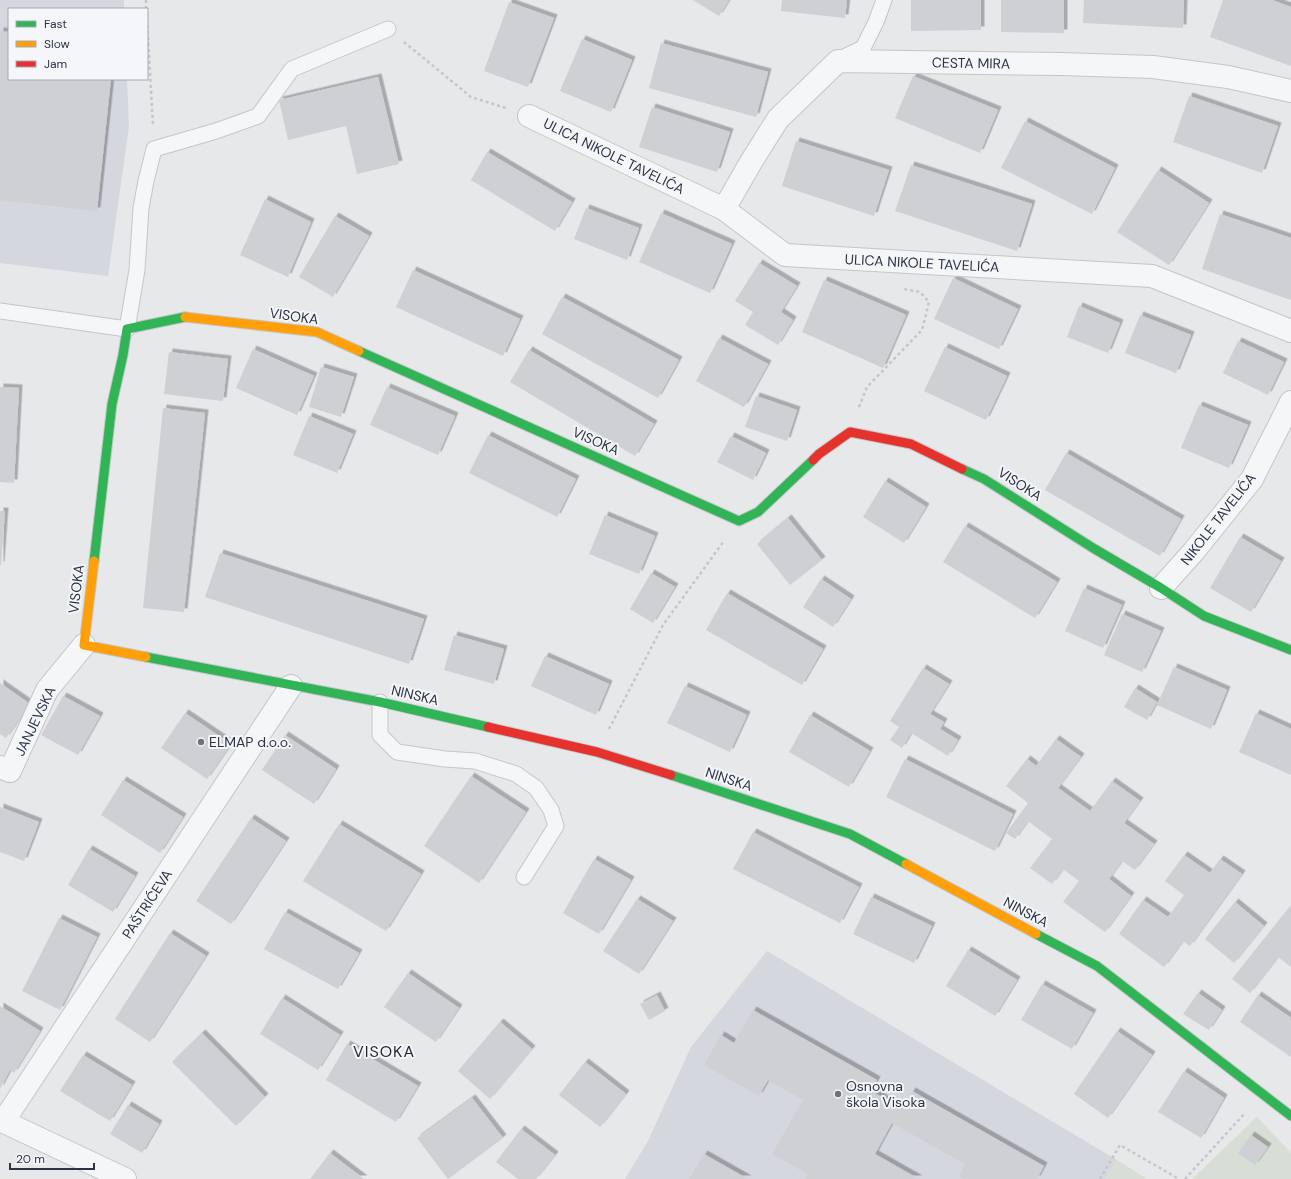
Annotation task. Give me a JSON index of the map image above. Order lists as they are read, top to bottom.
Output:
{
  "streets": {
    "street": [
      "CESTA MIRA",
      "ULICA NIKOLE TAVELIĆA",
      "VISOKA",
      "NIKOLE TAVELIĆA",
      "NINSKA",
      "JANJEVSKA",
      "PAŠTRIĆEVA"
    ]
  },
  "crossings": [
    ["VISOKA", "NIKOLE TAVELIĆA"],
    ["VISOKA", "NINSKA"],
    ["VISOKA", "JANJEVSKA"],
    ["NINSKA", "JANJEVSKA"],
    ["NINSKA", "PAŠTRIĆEVA"]
  ],
  "districts": ["VISOKA"],
  "places": ["ELMAP d.o.o.", "Osnovna škola Visoka"],
  "legend": ["Fast", "Slow", "Jam"],
  "scale_bar": "20 m"
}
